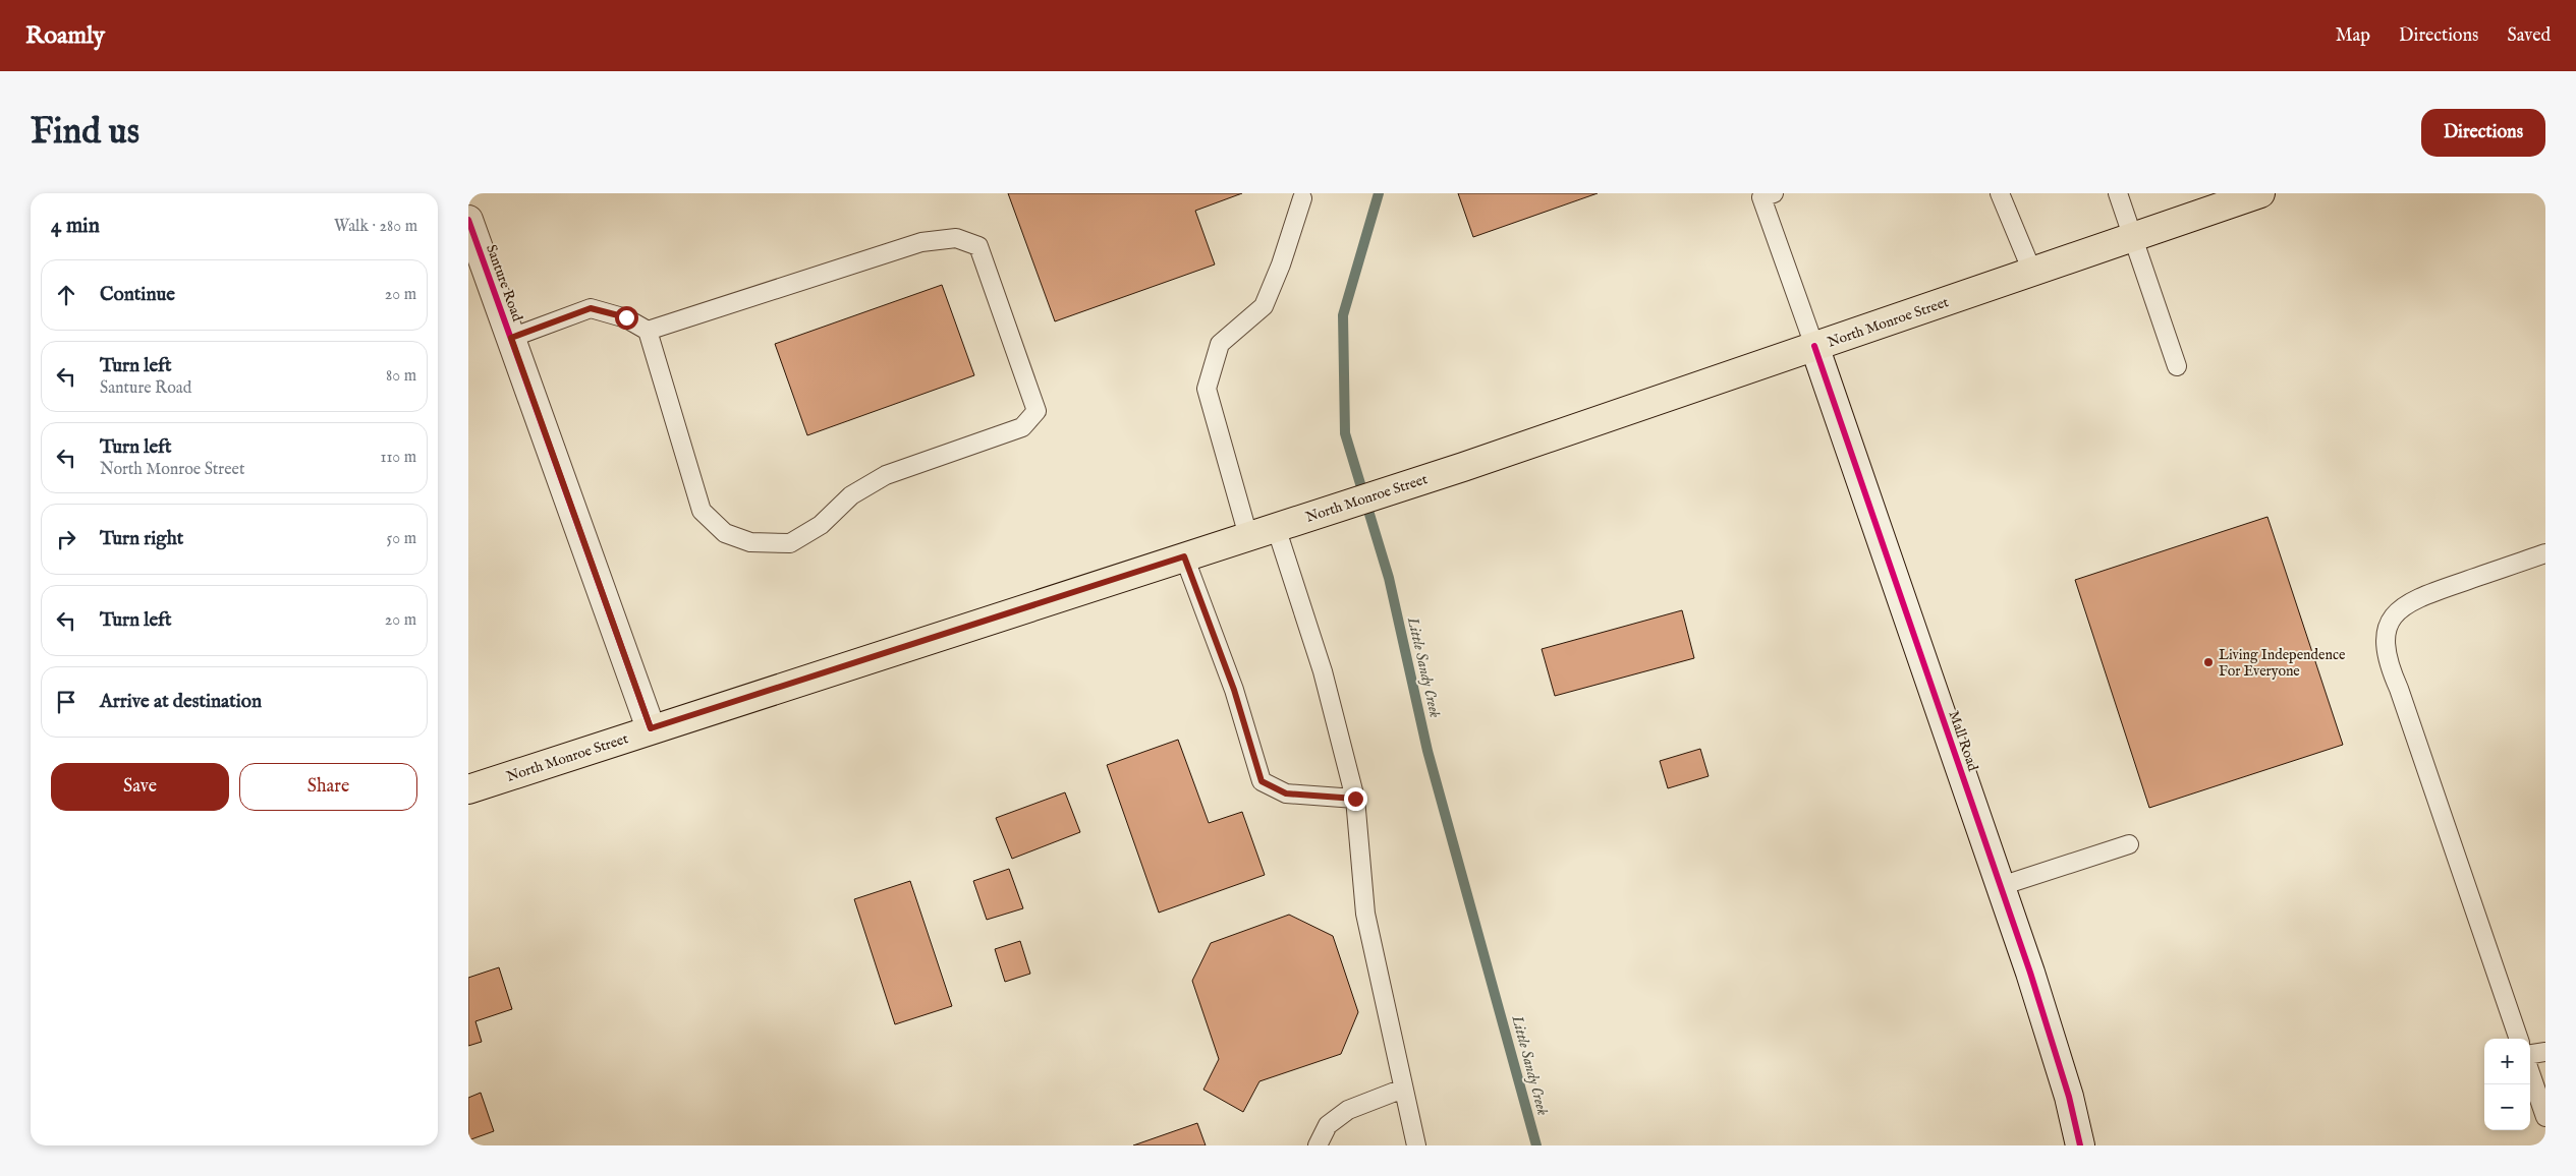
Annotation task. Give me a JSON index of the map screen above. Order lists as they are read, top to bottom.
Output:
{
  "streets": {
    "main road": ["North Monroe Street"],
    "street": ["Santure Road", "Mall Road"]
  },
  "crossings": [
    ["Santure Road", "North Monroe Street"],
    ["North Monroe Street", "Mall Road"]
  ],
  "water": ["Little Sandy Creek"],
  "places": ["Living Independence For Everyone"],
  "page": {
    "header": "Roamly",
    "nav": ["Map", "Directions", "Saved"],
    "buttons": [
      "Directions",
      ["Save", "Share"]
    ],
    "title": "Find us",
    "heading": ["4 min", "Walk · 280 m"],
    "list": [
      ["Continue", "20 m"],
      ["Turn left", "Santure Road", "80 m"],
      ["Turn left", "North Monroe Street", "110 m"],
      ["Turn right", "50 m"],
      ["Turn left", "20 m"],
      "Arrive at destination"
    ],
    "map_buttons": ["+", "−"]
  }
}
